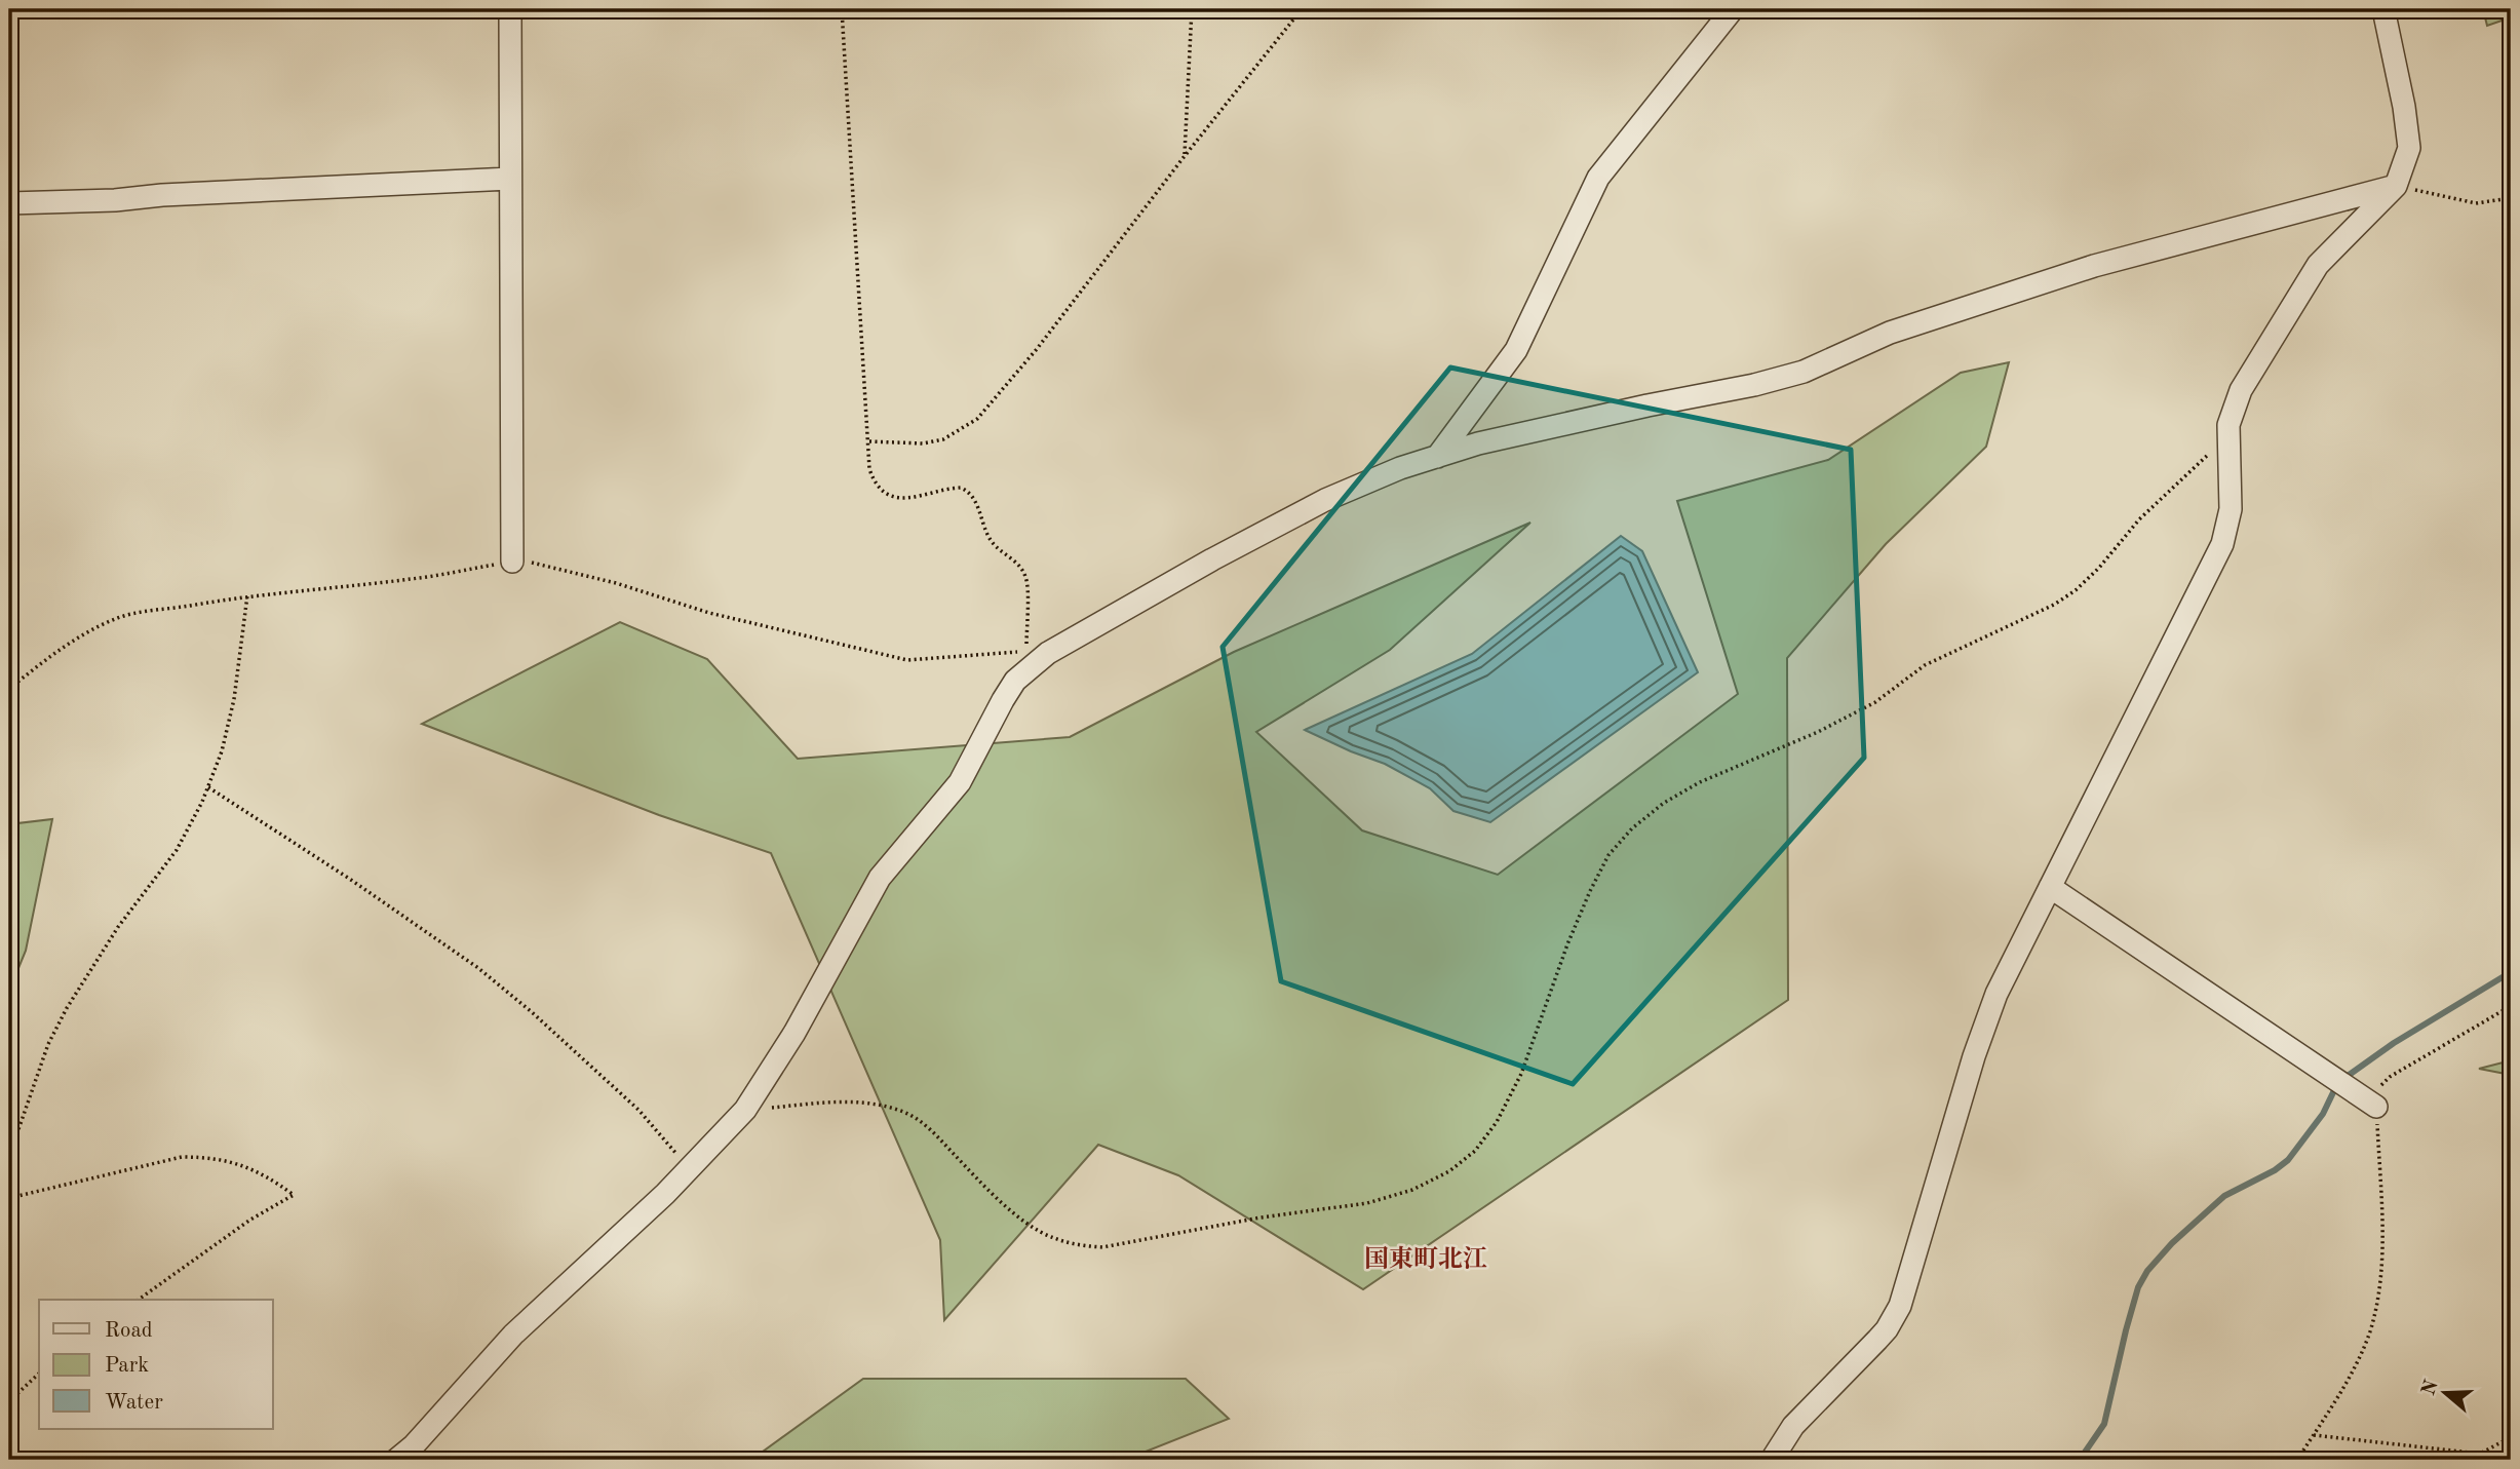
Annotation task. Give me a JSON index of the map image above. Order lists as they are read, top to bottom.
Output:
{
  "districts": ["国東町北江"],
  "legend": ["Road", "Park", "Water"],
  "north": "left"
}
